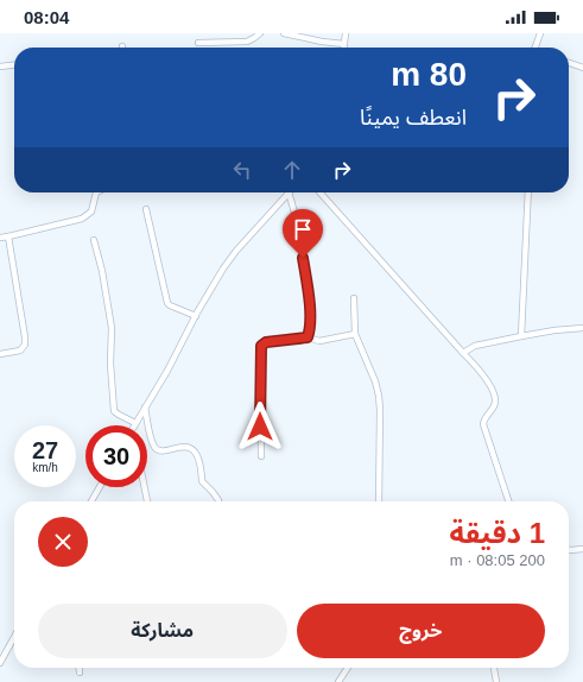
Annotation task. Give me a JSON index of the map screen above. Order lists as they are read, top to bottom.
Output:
{
  "page": {
    "status": "08:04",
    "turn": ["80 m", "انعطف يمينًا"],
    "speed": "27 km/h",
    "limit": "30",
    "heading": ["1 دقيقة", "200 m · 08:05"],
    "buttons": ["خروج", "مشاركة"]
  }
}
